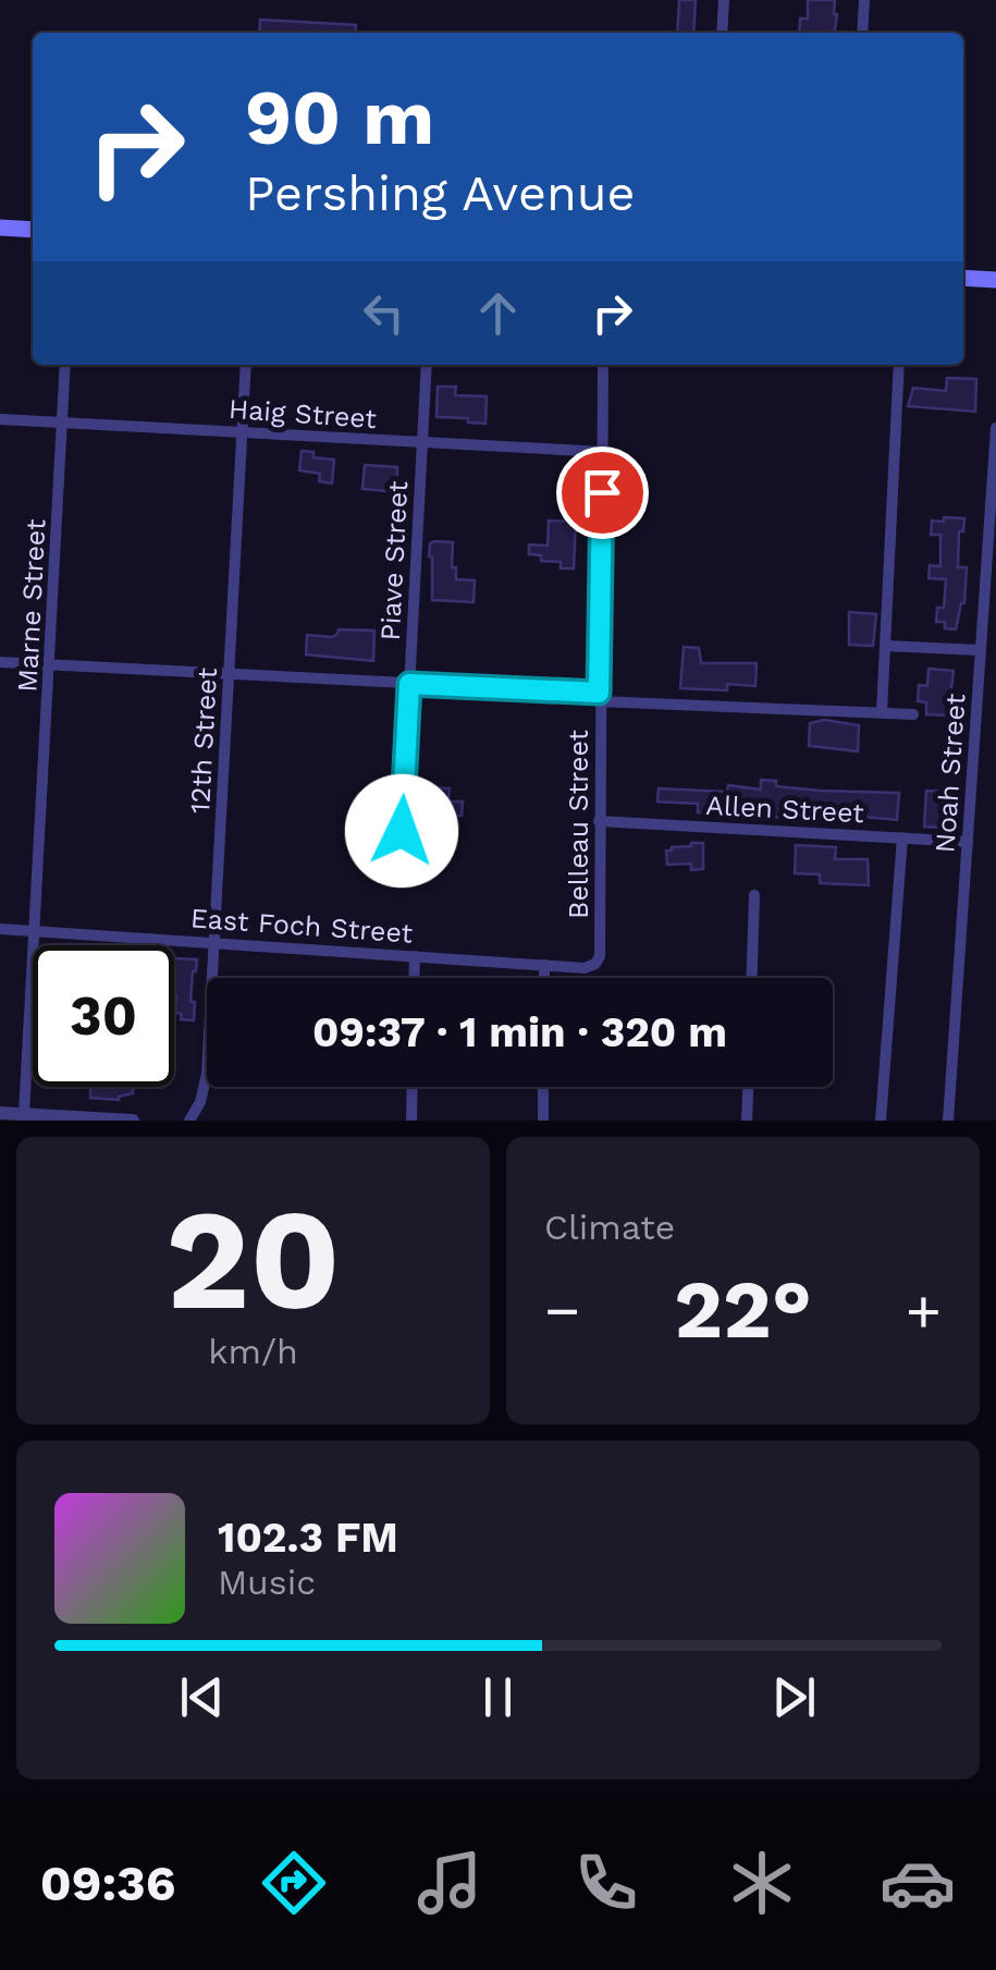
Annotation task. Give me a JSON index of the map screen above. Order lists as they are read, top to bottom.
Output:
{
  "streets": {
    "street": [
      "Haig Street",
      "Piave Street",
      "Marne Street",
      "12th Street",
      "Noah Street",
      "Allen Street",
      "Belleau Street",
      "East Foch Street"
    ]
  },
  "crossings": [
    ["Haig Street", "Piave Street"],
    ["Haig Street", "Marne Street"],
    ["Haig Street", "12th Street"],
    ["Haig Street", "Belleau Street"],
    ["Marne Street", "East Foch Street"],
    ["12th Street", "East Foch Street"],
    ["Noah Street", "Allen Street"],
    ["Allen Street", "Belleau Street"],
    ["Belleau Street", "East Foch Street"]
  ],
  "page": {
    "turn": ["90 m", "Pershing Avenue"],
    "limit": "30",
    "trip": "09:37 · 1 min · 320 m",
    "tile": [
      ["20", "km/h"],
      "Climate"
    ],
    "heat": ["−", "22°", "+"],
    "song": ["102.3 FM", "Music"],
    "tabs": "09:36"
  }
}
